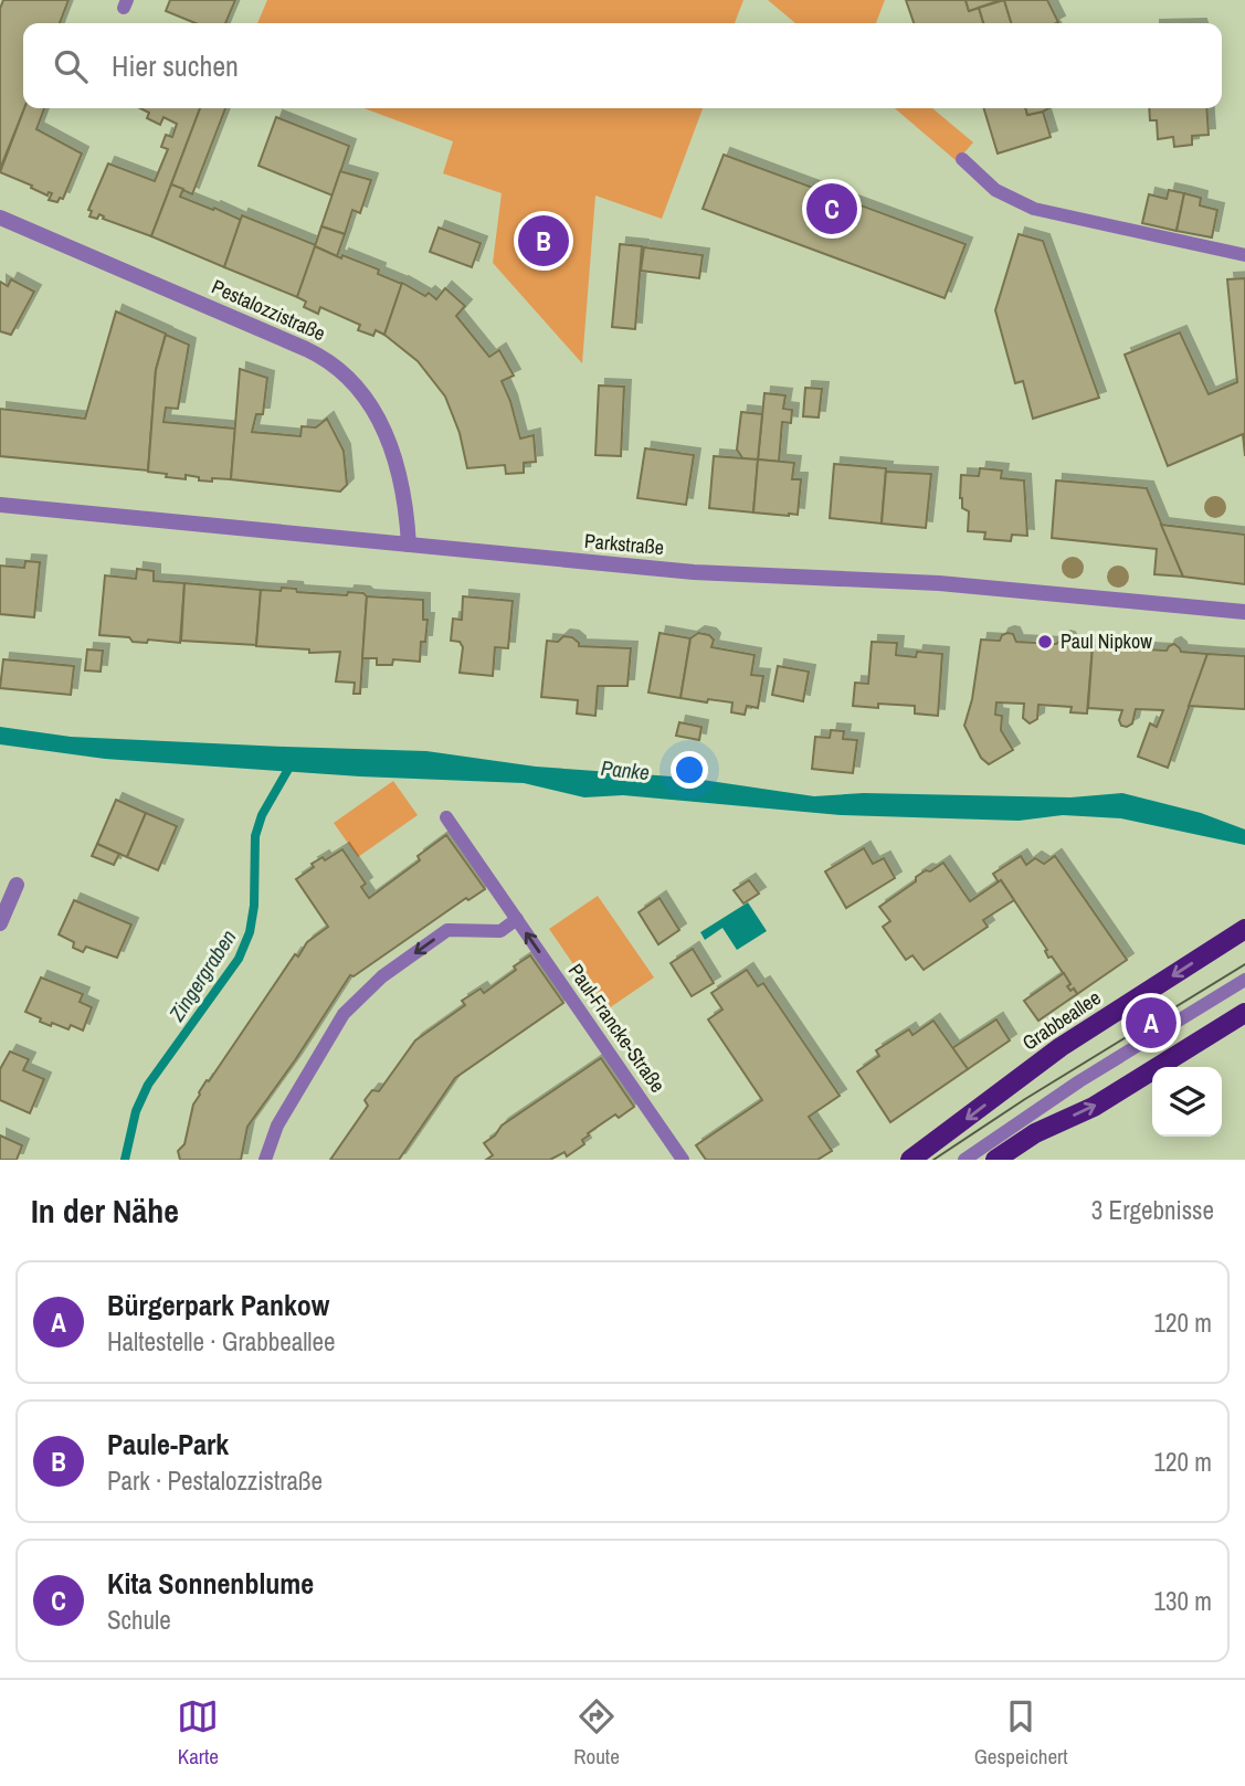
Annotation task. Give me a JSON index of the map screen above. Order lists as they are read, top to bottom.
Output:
{
  "streets": {
    "main road": ["Grabbeallee"],
    "street": ["Pestalozzistraße", "Parkstraße"],
    "lane": ["Paul-Francke-Straße"]
  },
  "crossings": [
    ["Pestalozzistraße", "Parkstraße"]
  ],
  "one_way": ["Paul-Francke-Straße"],
  "water": ["Panke", "Zingergraben"],
  "places": ["Paul Nipkow"],
  "page": {
    "search": "Hier suchen",
    "pins": ["C", "B", "A"],
    "heading": ["In der Nähe", "3 Ergebnisse"],
    "list": [
      {
        "mark": "A",
        "name": "Bürgerpark Pankow",
        "note": "Haltestelle · Grabbeallee",
        "value": "120 m"
      },
      {
        "mark": "B",
        "name": "Paule-Park",
        "note": "Park · Pestalozzistraße",
        "value": "120 m"
      },
      {
        "mark": "C",
        "name": "Kita Sonnenblume",
        "note": "Schule",
        "value": "130 m"
      }
    ],
    "nav": ["Karte", "Route", "Gespeichert"]
  }
}
